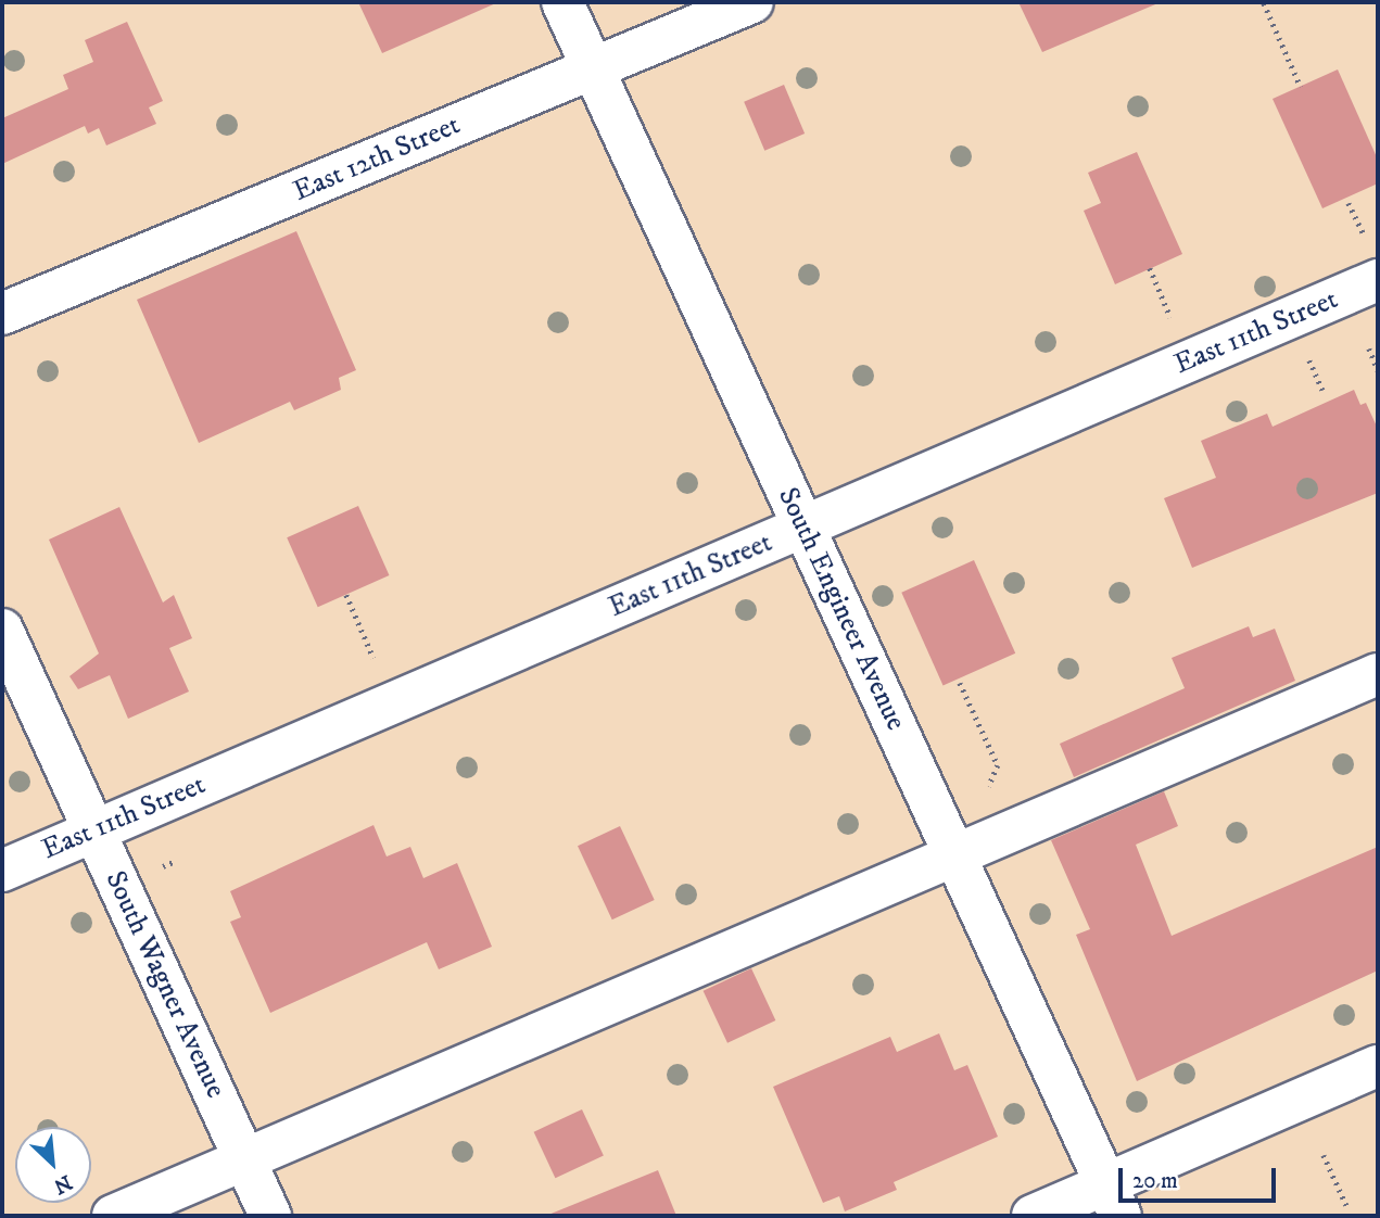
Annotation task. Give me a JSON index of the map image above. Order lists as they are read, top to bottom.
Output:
{
  "streets": {
    "street": [
      "East 12th Street",
      "East 11th Street",
      "South Engineer Avenue",
      "South Wagner Avenue"
    ]
  },
  "crossings": [
    ["East 12th Street", "South Engineer Avenue"],
    ["East 11th Street", "South Engineer Avenue"],
    ["East 11th Street", "South Wagner Avenue"]
  ],
  "scale_bar": "20 m",
  "north": "bottom right"
}
